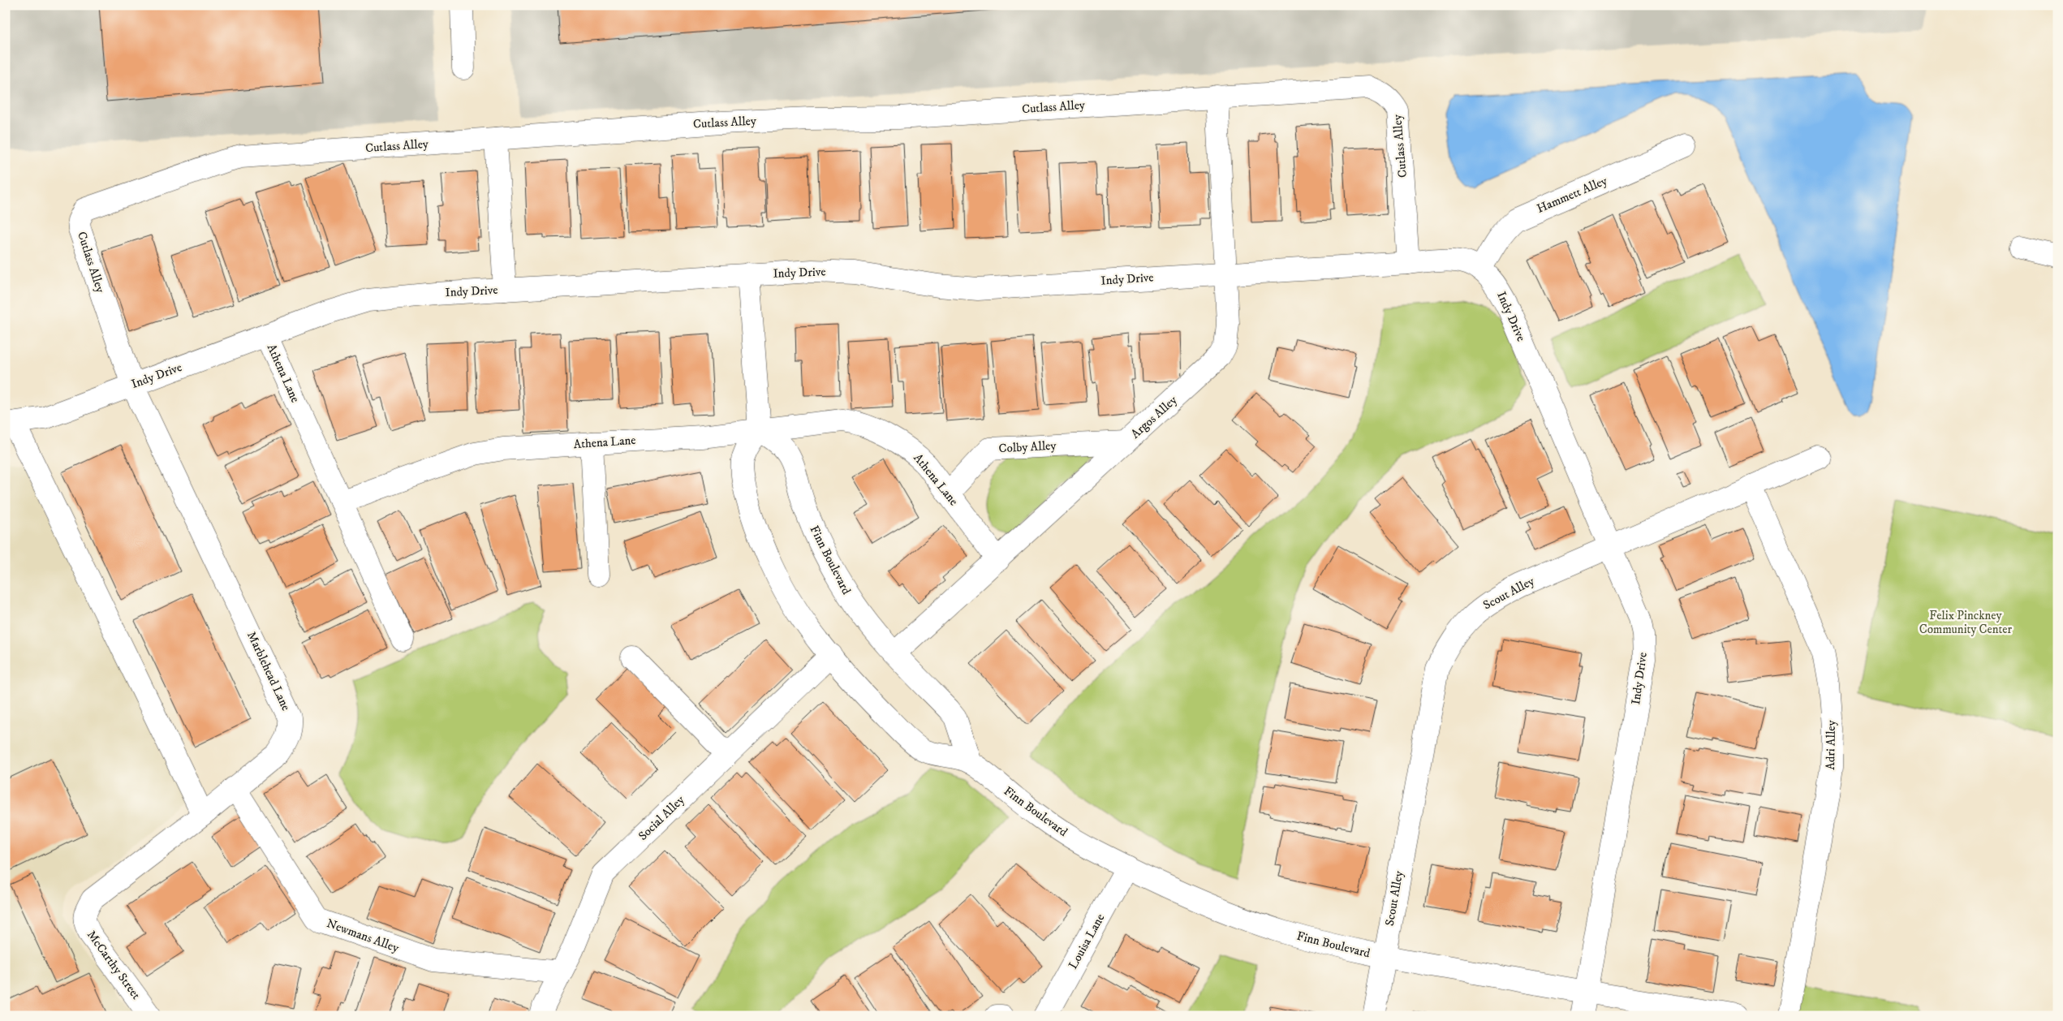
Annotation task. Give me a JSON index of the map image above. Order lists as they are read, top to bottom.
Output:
{
  "streets": {
    "street": [
      "Cutlass Alley",
      "Hammett Alley",
      "Indy Drive",
      "Athena Lane",
      "Argos Alley",
      "Colby Alley",
      "Finn Boulevard",
      "Scout Alley",
      "Marblehead Lane",
      "Adri Alley",
      "Social Alley",
      "Newmans Alley",
      "Louisa Lane",
      "McCarthy Street"
    ]
  },
  "crossings": [
    ["Cutlass Alley", "Indy Drive"],
    ["Cutlass Alley", "Argos Alley"],
    ["Cutlass Alley", "Marblehead Lane"],
    ["Hammett Alley", "Indy Drive"],
    ["Indy Drive", "Athena Lane"],
    ["Indy Drive", "Argos Alley"],
    ["Indy Drive", "Finn Boulevard"],
    ["Indy Drive", "Scout Alley"],
    ["Indy Drive", "Marblehead Lane"],
    ["Athena Lane", "Argos Alley"],
    ["Athena Lane", "Colby Alley"],
    ["Athena Lane", "Finn Boulevard"],
    ["Argos Alley", "Colby Alley"],
    ["Argos Alley", "Finn Boulevard"],
    ["Finn Boulevard", "Scout Alley"],
    ["Finn Boulevard", "Social Alley"],
    ["Finn Boulevard", "Louisa Lane"],
    ["Scout Alley", "Adri Alley"],
    ["Marblehead Lane", "Newmans Alley"],
    ["Marblehead Lane", "McCarthy Street"],
    ["Social Alley", "Newmans Alley"]
  ],
  "parks": ["Felix Pinckney Community Center"]
}
